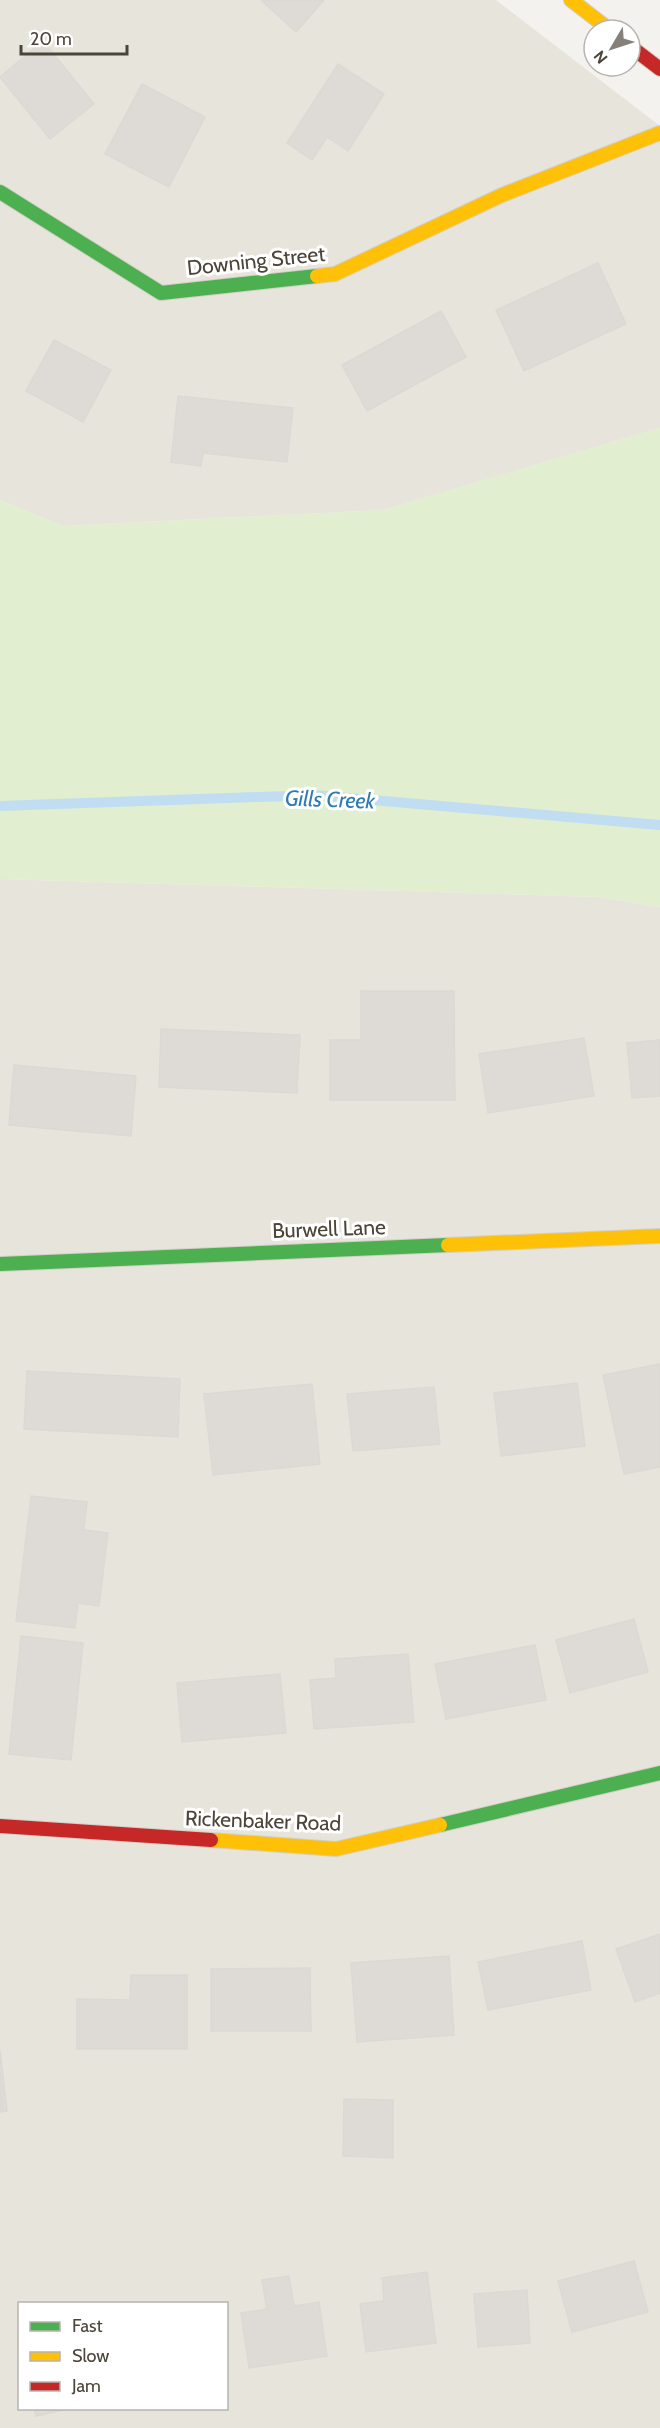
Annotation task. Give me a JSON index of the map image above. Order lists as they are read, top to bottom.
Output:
{
  "streets": {
    "street": ["Downing Street", "Burwell Lane", "Rickenbaker Road"]
  },
  "water": ["Gills Creek"],
  "legend": ["Fast", "Slow", "Jam"],
  "scale_bar": "20 m",
  "north": "bottom left"
}
